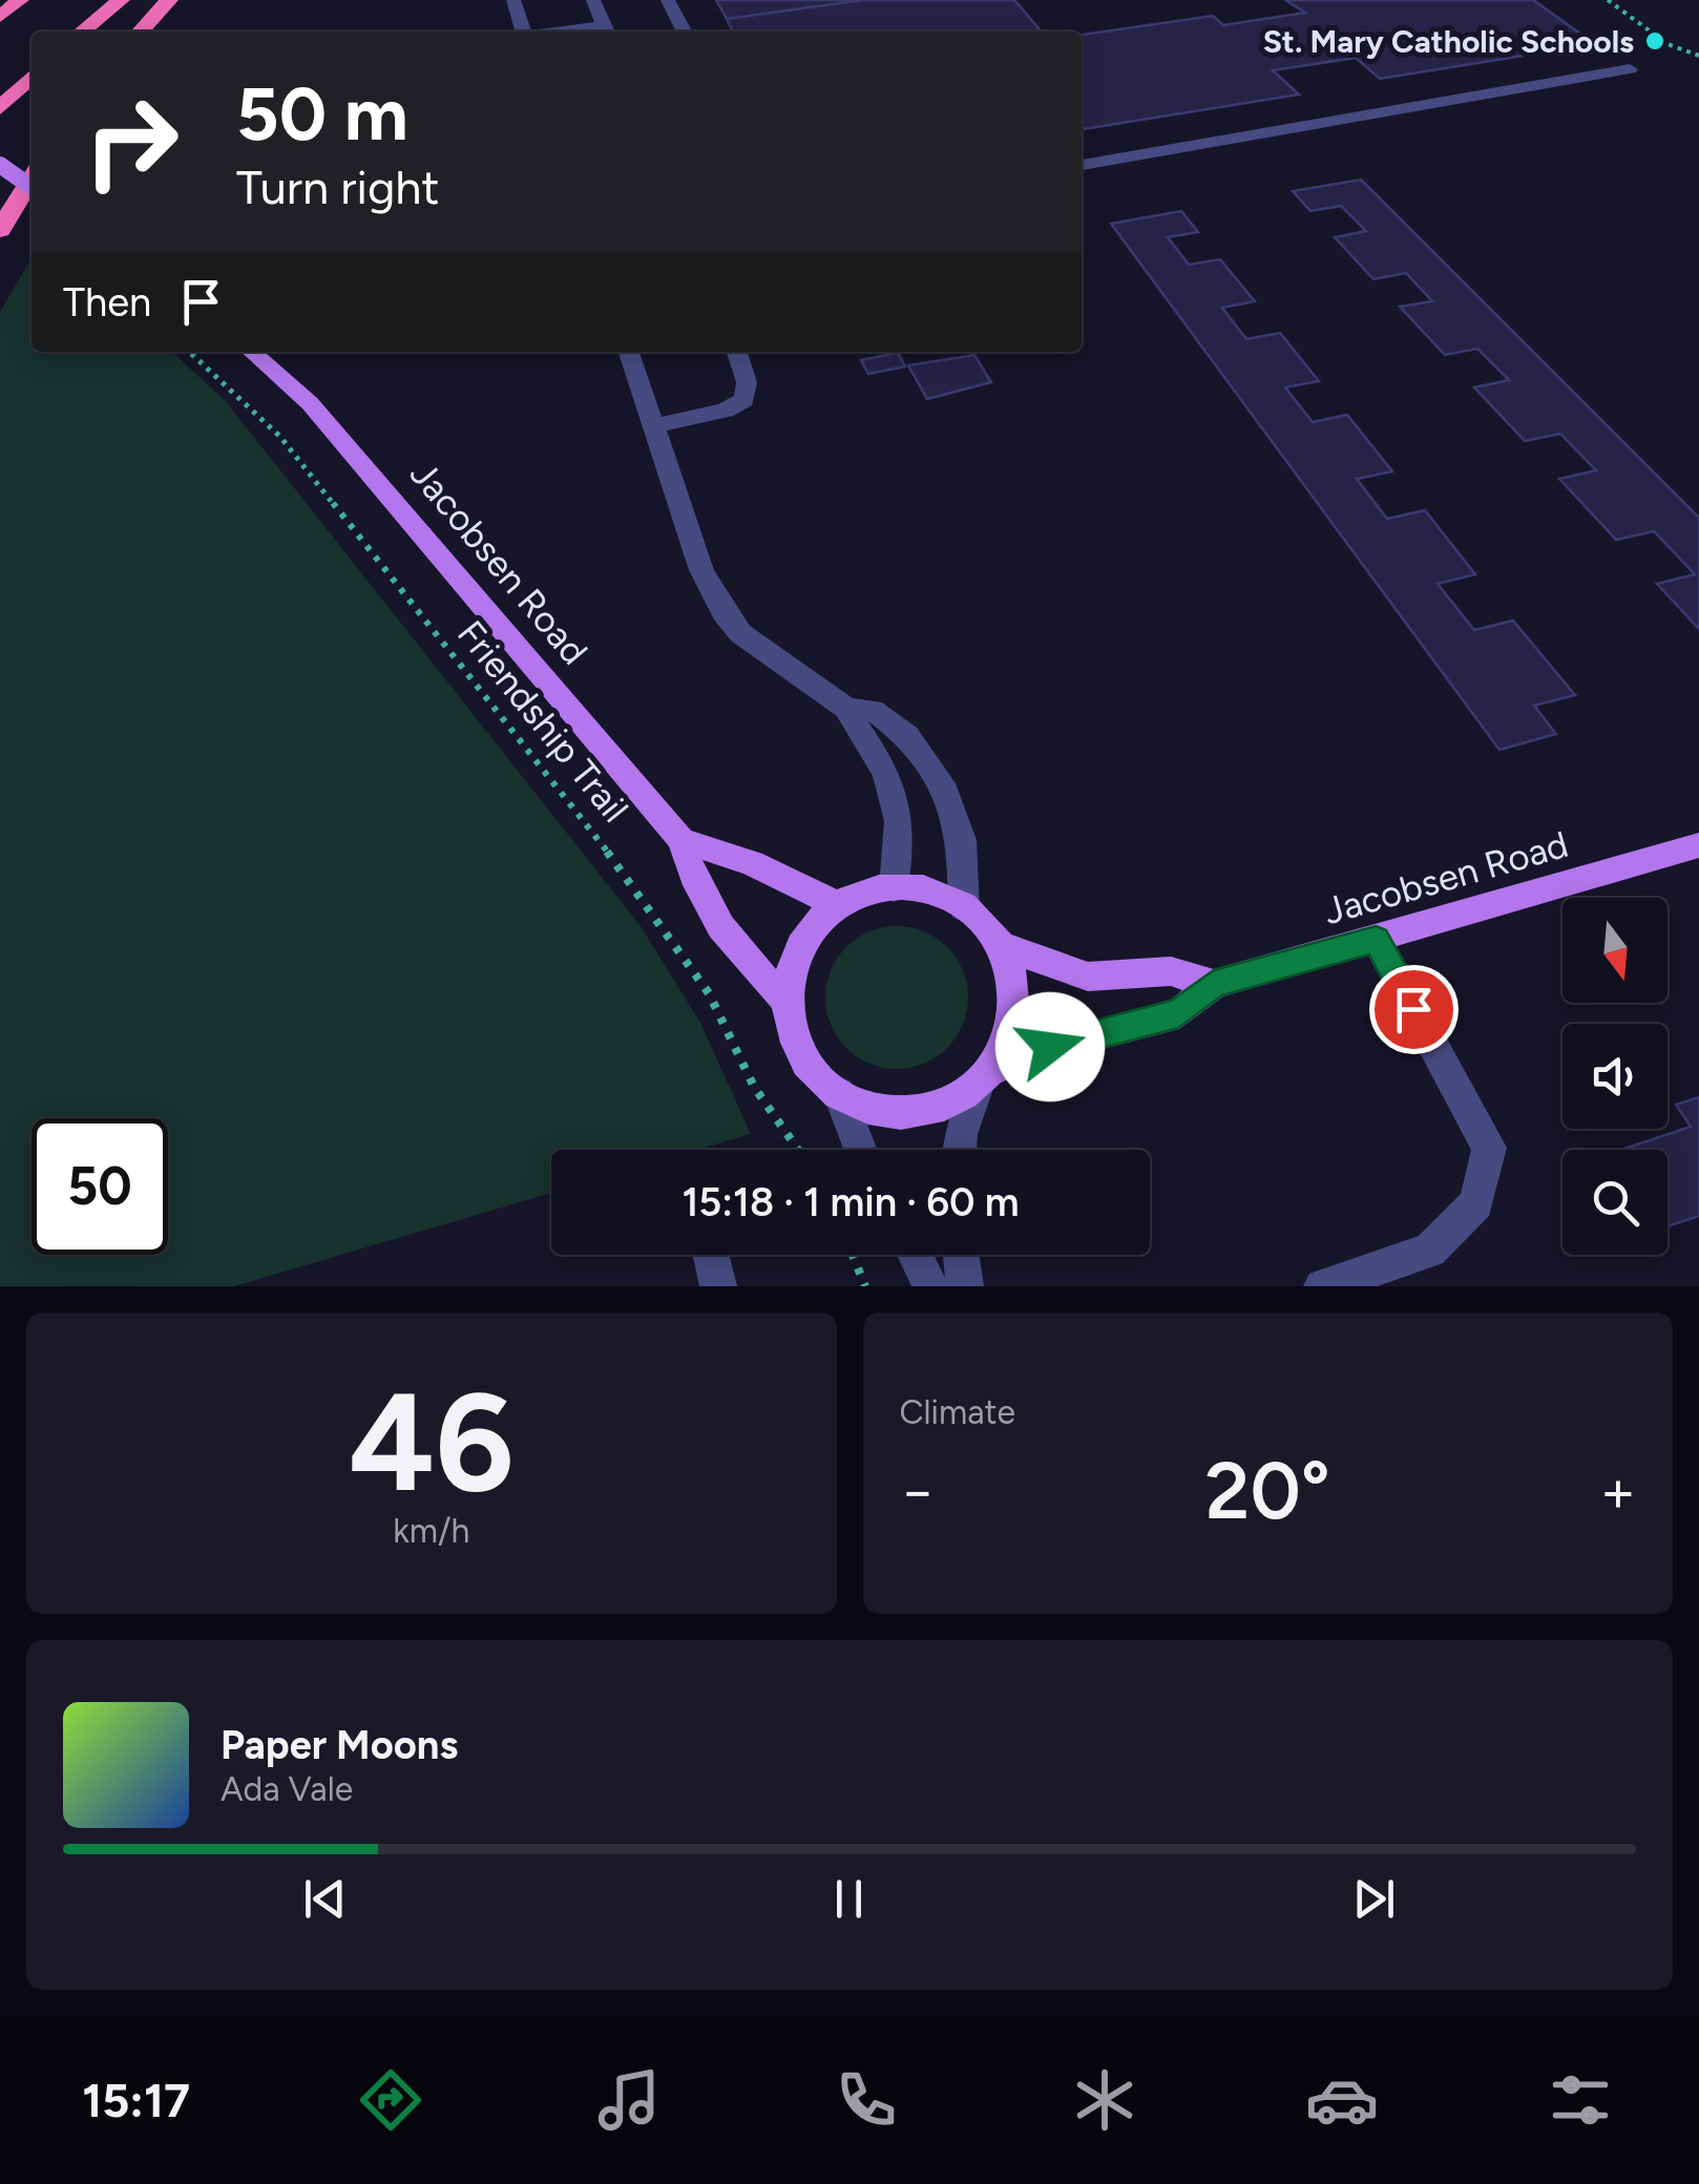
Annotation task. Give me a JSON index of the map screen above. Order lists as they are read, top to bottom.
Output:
{
  "streets": {
    "main road": ["Jacobsen Road"],
    "path": ["Friendship Trail"]
  },
  "places": ["St. Mary Catholic Schools"],
  "north": "bottom",
  "page": {
    "turn": ["50 m", "Turn right"],
    "then": "Then",
    "limit": "50",
    "trip": "15:18 · 1 min · 60 m",
    "tile": [
      ["46", "km/h"],
      "Climate"
    ],
    "heat": ["−", "20°", "+"],
    "song": ["Paper Moons", "Ada Vale"],
    "tabs": "15:17"
  }
}
